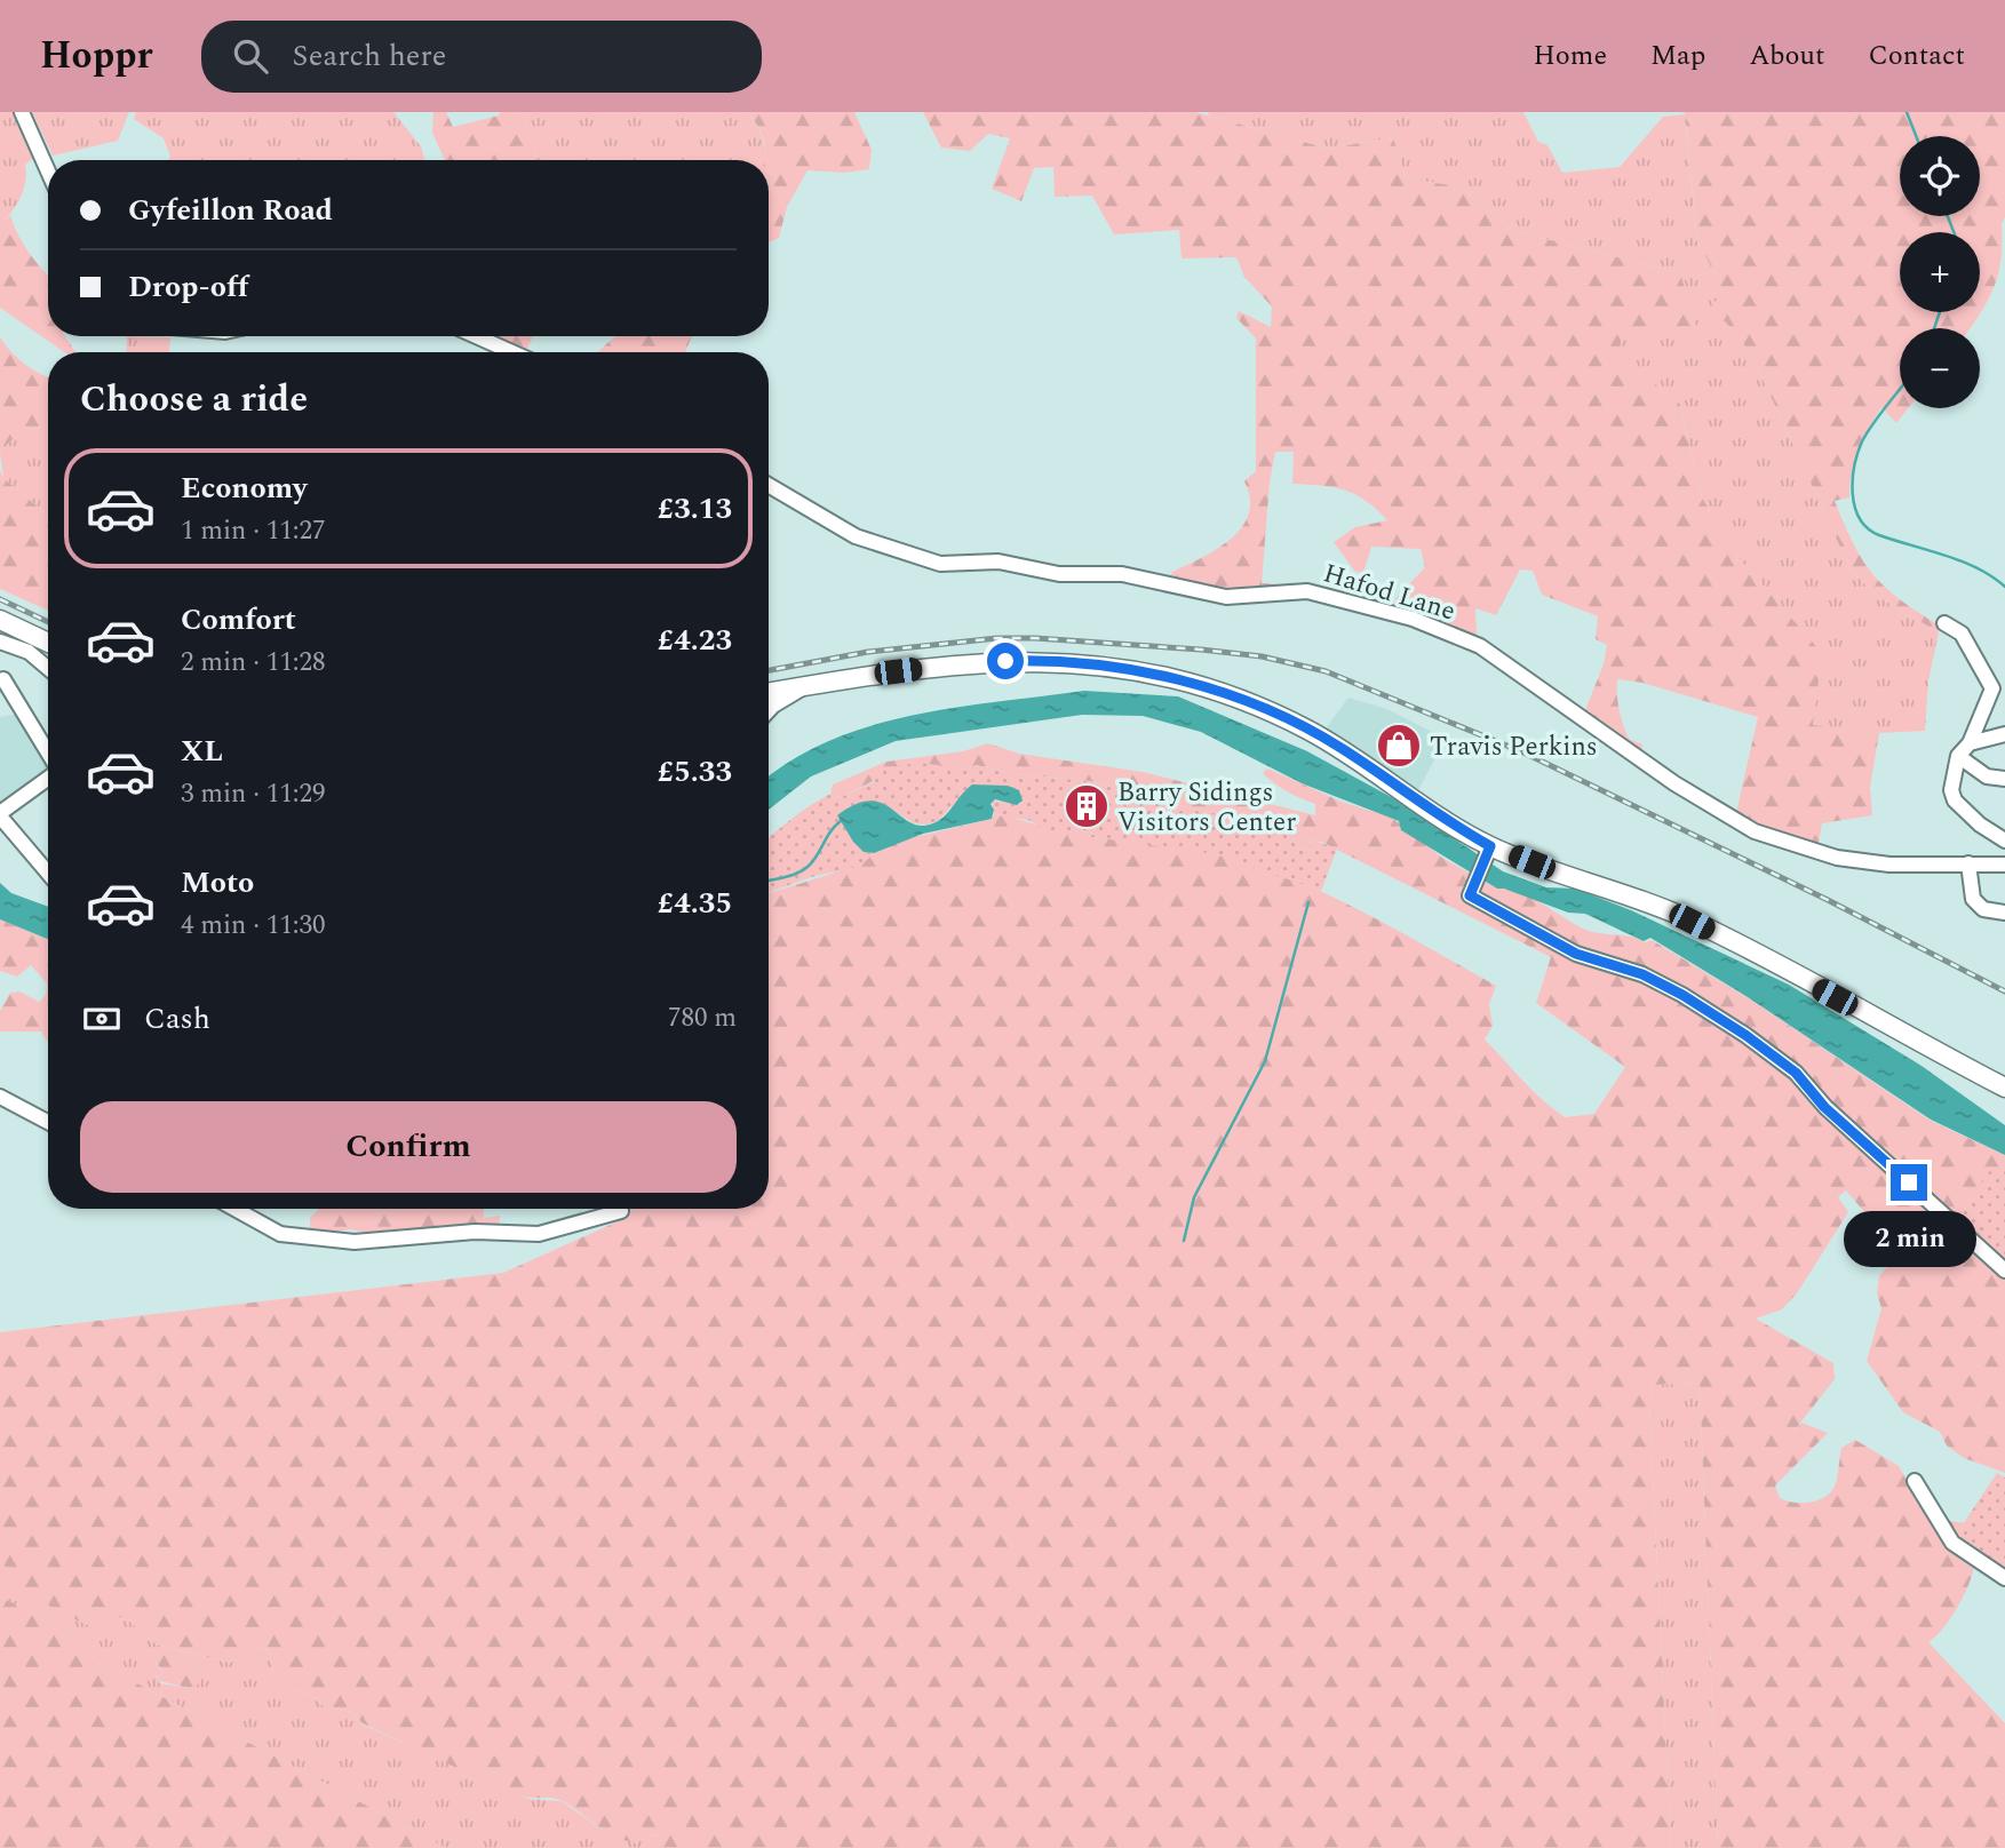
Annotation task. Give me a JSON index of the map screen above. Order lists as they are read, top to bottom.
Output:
{
  "streets": {
    "street": ["Hafod Lane"]
  },
  "places": {
    "shop": ["Travis Perkins"],
    "building": ["Barry Sidings Visitors Center"]
  },
  "page": {
    "header": "Hoppr",
    "search": "Search here",
    "nav": [
      "Home",
      "Map",
      "About",
      "Contact"
    ],
    "map_buttons": ["+", "−"],
    "banner": ["Gyfeillon Road", "Drop-off"],
    "heading": "Choose a ride",
    "list": [
      {
        "name": "Economy",
        "note": "1 min · 11:27",
        "value": "£3.13"
      },
      {
        "name": "Comfort",
        "note": "2 min · 11:28",
        "value": "£4.23"
      },
      {
        "name": "XL",
        "note": "3 min · 11:29",
        "value": "£5.33"
      },
      {
        "name": "Moto",
        "note": "4 min · 11:30",
        "value": "£4.35"
      }
    ],
    "pay": ["Cash", "780 m"],
    "buttons": "Confirm",
    "bubble": "2 min"
  }
}
